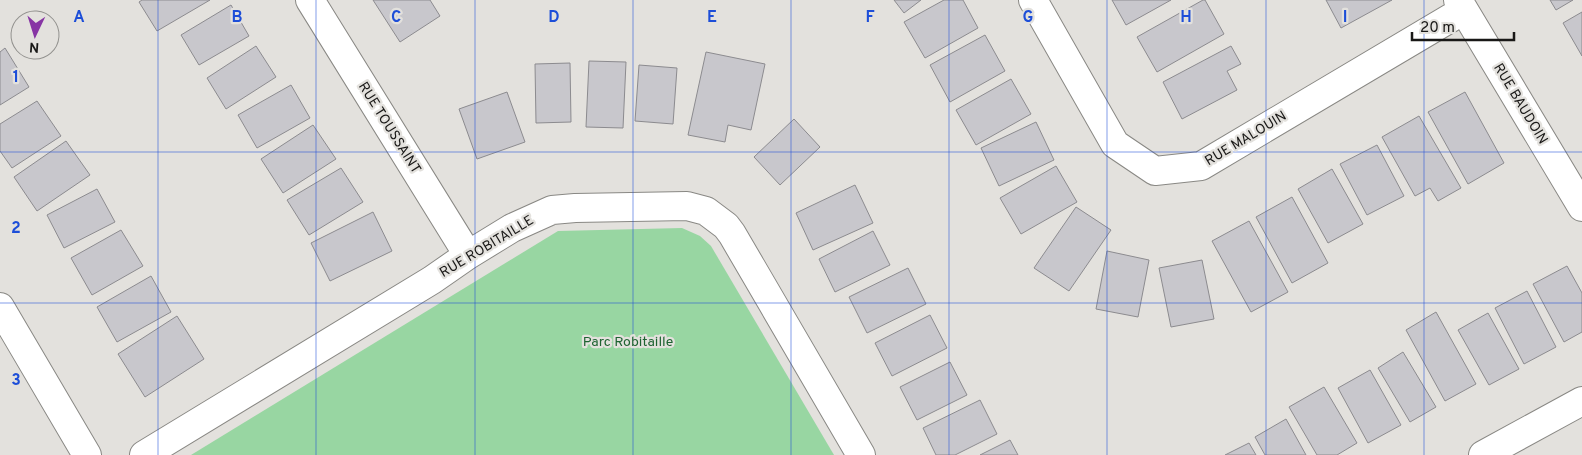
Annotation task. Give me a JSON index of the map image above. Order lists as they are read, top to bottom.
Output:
{
  "streets": {
    "street": [
      "RUE BAUDOIN",
      "RUE TOUSSAINT",
      "RUE MALOUIN",
      "RUE ROBITAILLE"
    ]
  },
  "crossings": [
    ["RUE BAUDOIN", "RUE MALOUIN"],
    ["RUE TOUSSAINT", "RUE ROBITAILLE"]
  ],
  "parks": ["Parc Robitaille"],
  "scale_bar": "20 m",
  "north": "bottom",
  "grid": {
    "columns": [
      "A",
      "B",
      "C",
      "D",
      "E",
      "F",
      "G",
      "H",
      "I"
    ],
    "rows": ["1", "2", "3"]
  }
}
